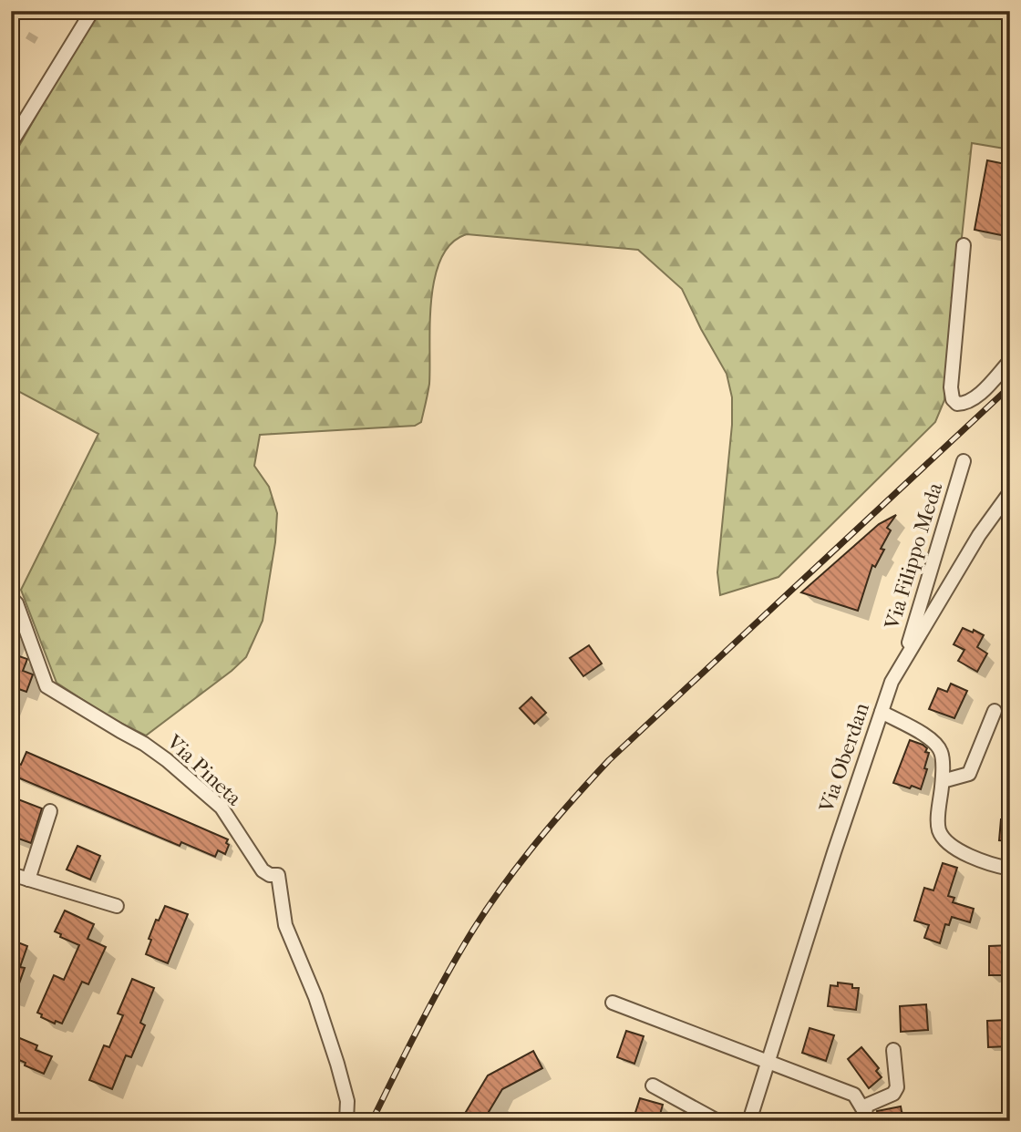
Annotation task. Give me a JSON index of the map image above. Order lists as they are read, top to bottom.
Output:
{
  "streets": {
    "street": ["Via Filippo Meda", "Via Oberdan", "Via Pineta"]
  },
  "crossings": [
    ["Via Filippo Meda", "Via Oberdan"]
  ]
}
